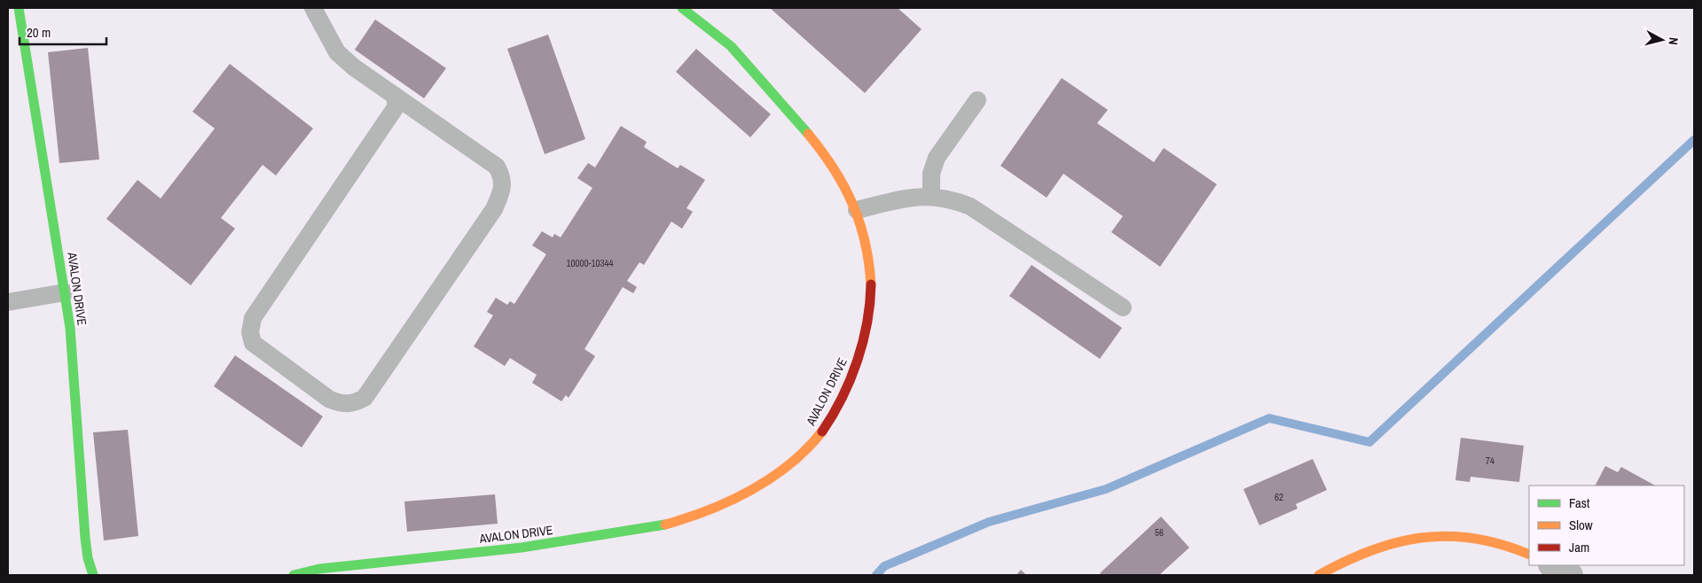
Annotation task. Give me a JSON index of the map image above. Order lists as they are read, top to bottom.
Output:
{
  "streets": {
    "street": ["AVALON DRIVE"]
  },
  "house_numbers": [
    "10000-10344",
    "74",
    "62",
    "56"
  ],
  "legend": ["Fast", "Slow", "Jam"],
  "scale_bar": "20 m",
  "north": "right"
}
